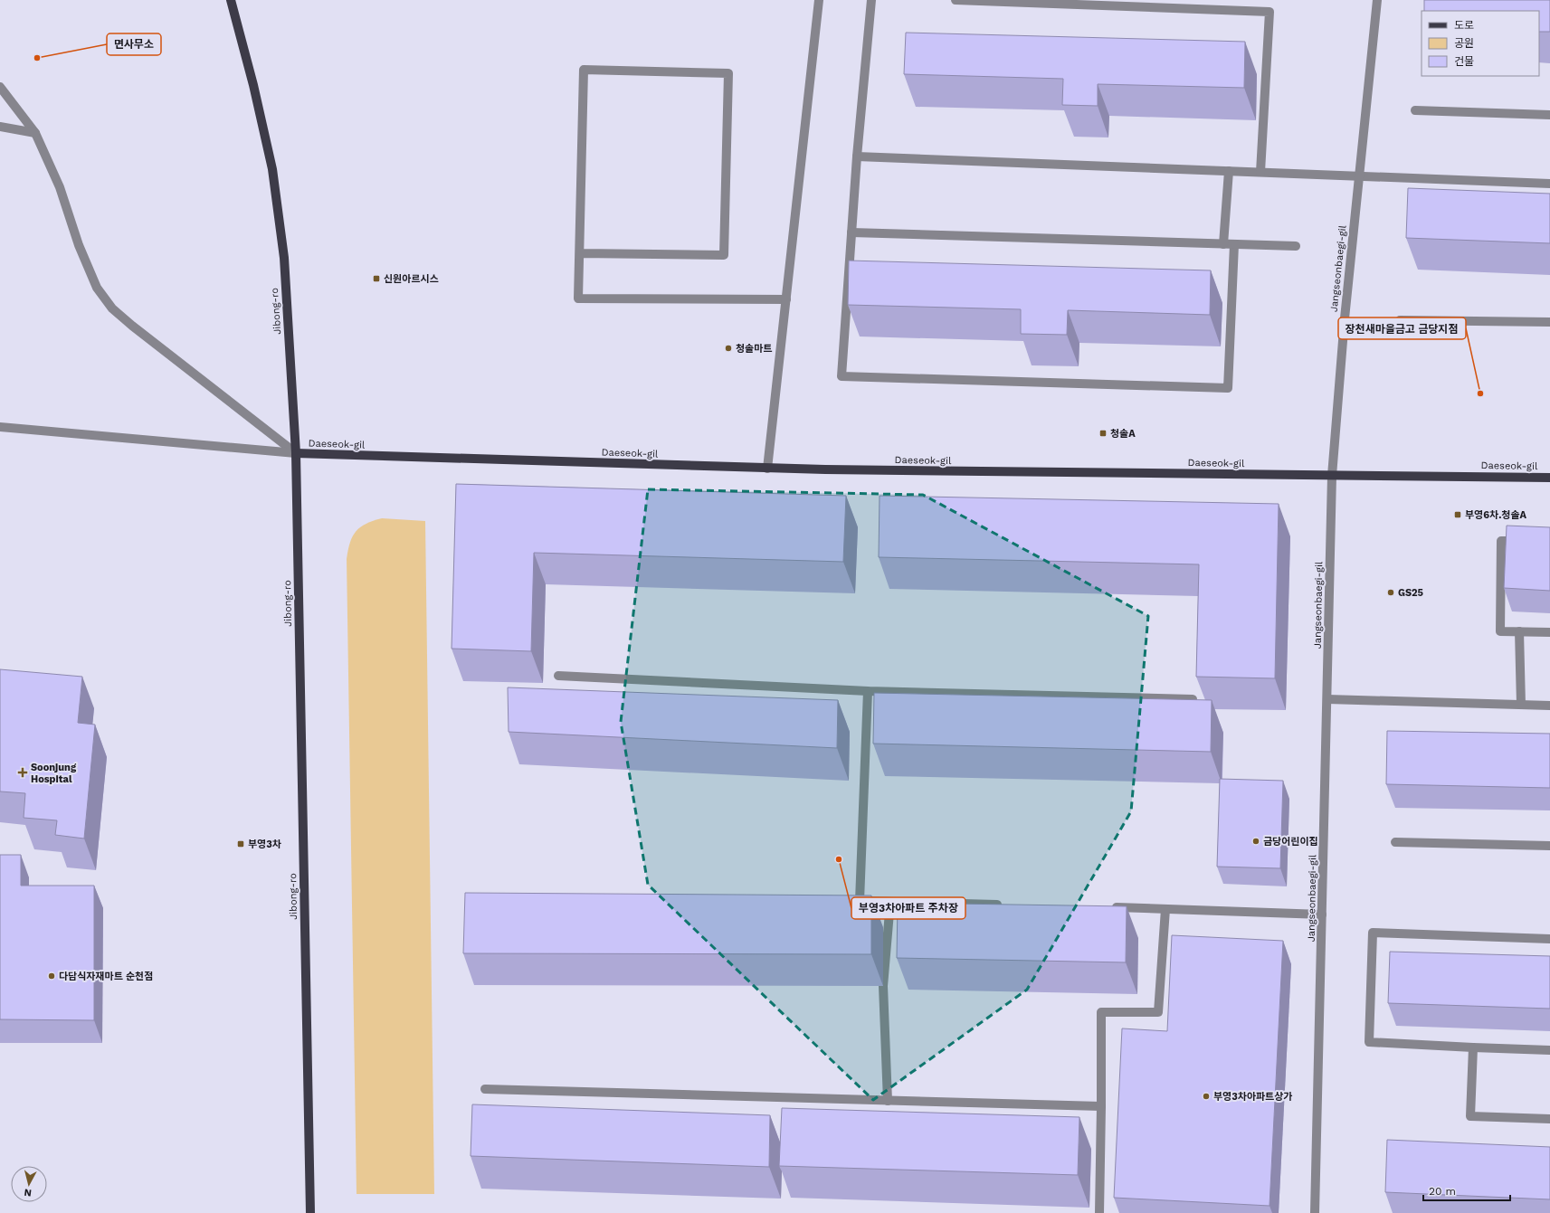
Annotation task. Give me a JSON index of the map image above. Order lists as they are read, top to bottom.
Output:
{
  "streets": {
    "main road": ["Jibong-ro", "Daeseok-gil"],
    "street": ["Jangseonbaegi-gil"]
  },
  "crossings": [
    ["Jangseonbaegi-gil", "Daeseok-gil"],
    ["Jibong-ro", "Daeseok-gil"]
  ],
  "places": {
    "other": [
      "면사무소",
      "청솔마트",
      "장천새마을금고 금당지점",
      "GS25",
      "금당어린이집",
      "부영3차아파트 주차장",
      "다담식자재마트 순천점",
      "부영3차아파트상가"
    ],
    "transit": [
      "신원아르시스",
      "청솔A",
      "부영6차.청솔A",
      "부영3차"
    ],
    "health": ["Soonjung Hospital"]
  },
  "legend": ["도로", "공원", "건물"],
  "scale_bar": "20 m",
  "north": "bottom"
}
